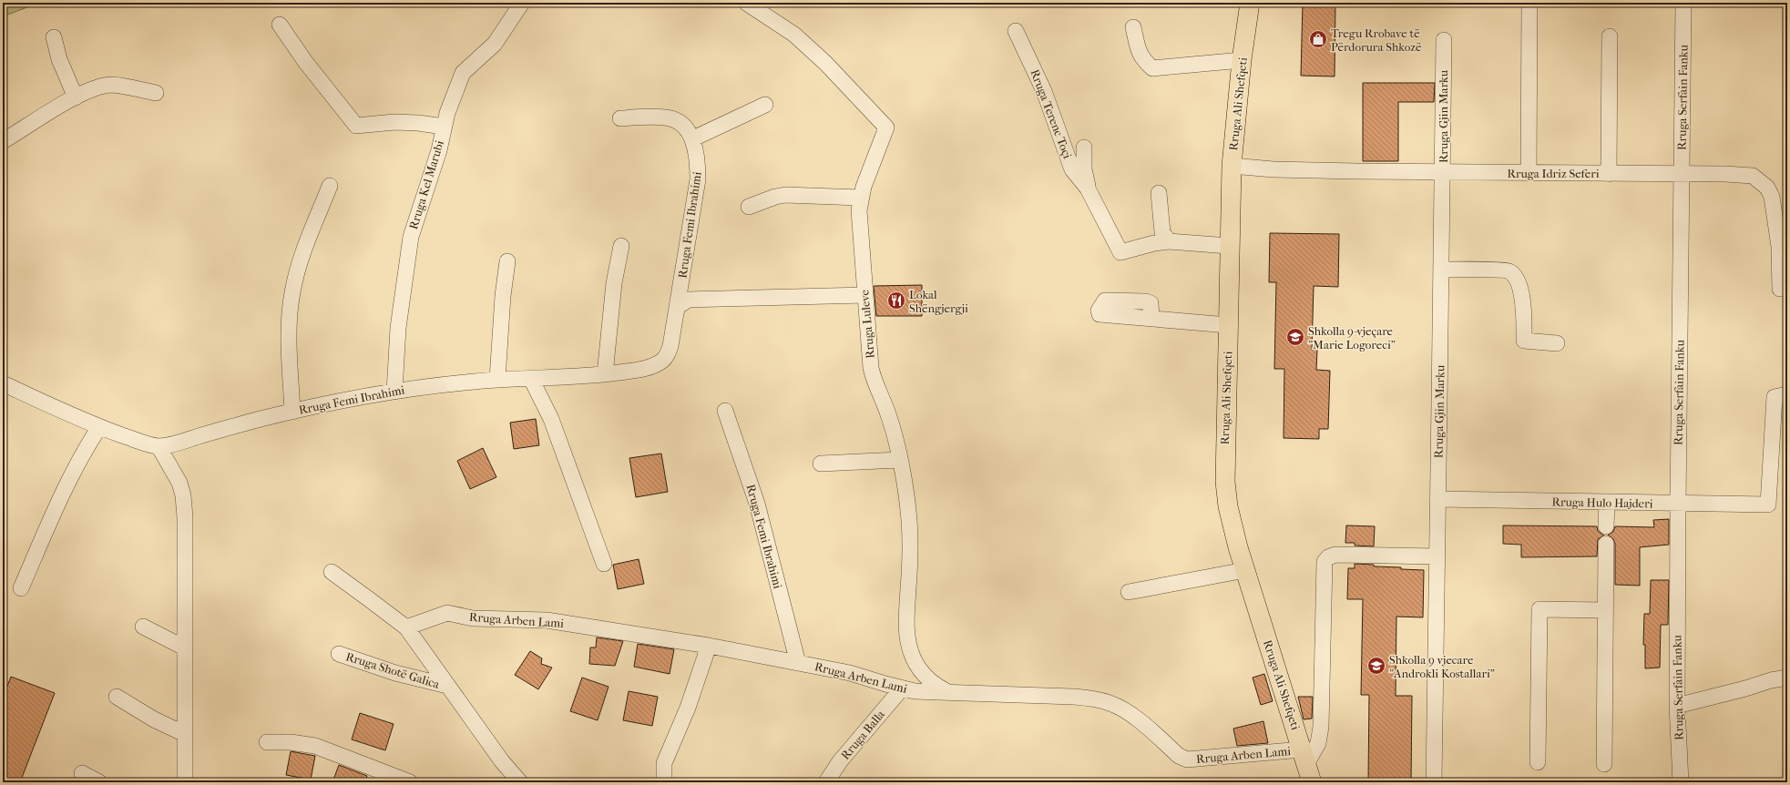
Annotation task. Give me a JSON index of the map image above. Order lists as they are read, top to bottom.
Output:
{
  "streets": {
    "main road": ["Rruga Ali Shefqeti"],
    "street": [
      "Rruga Serfain Fanku",
      "Rruga Terenc Toçi",
      "Rruga Gjin Marku",
      "Rruga Idriz Seferi",
      "Rruga Kel Marubi",
      "Rruga Femi Ibrahimi",
      "Rruga Luleve",
      "Rruga Hulo Hajderi",
      "Rruga Arben Lami",
      "Rruga Shotë Galica",
      "Rruga Balla"
    ]
  },
  "crossings": [
    ["Rruga Serfain Fanku", "Rruga Idriz Seferi"],
    ["Rruga Serfain Fanku", "Rruga Hulo Hajderi"],
    ["Rruga Ali Shefqeti", "Rruga Terenc Toçi"],
    ["Rruga Ali Shefqeti", "Rruga Idriz Seferi"],
    ["Rruga Ali Shefqeti", "Rruga Arben Lami"],
    ["Rruga Gjin Marku", "Rruga Idriz Seferi"],
    ["Rruga Gjin Marku", "Rruga Hulo Hajderi"],
    ["Rruga Kel Marubi", "Rruga Femi Ibrahimi"],
    ["Rruga Femi Ibrahimi", "Rruga Arben Lami"],
    ["Rruga Luleve", "Rruga Arben Lami"],
    ["Rruga Arben Lami", "Rruga Shotë Galica"],
    ["Rruga Arben Lami", "Rruga Balla"]
  ],
  "places": {
    "shop": ["Tregu Rrobave të Përdorura Shkozë"],
    "restaurant": ["Lokal Shëngjergji"],
    "school or university": ["Shkolla 9-vjeçare \"Marie Logoreci\"", "Shkolla 9 vjecare \"Androkli Kostallari\""]
  }
}
